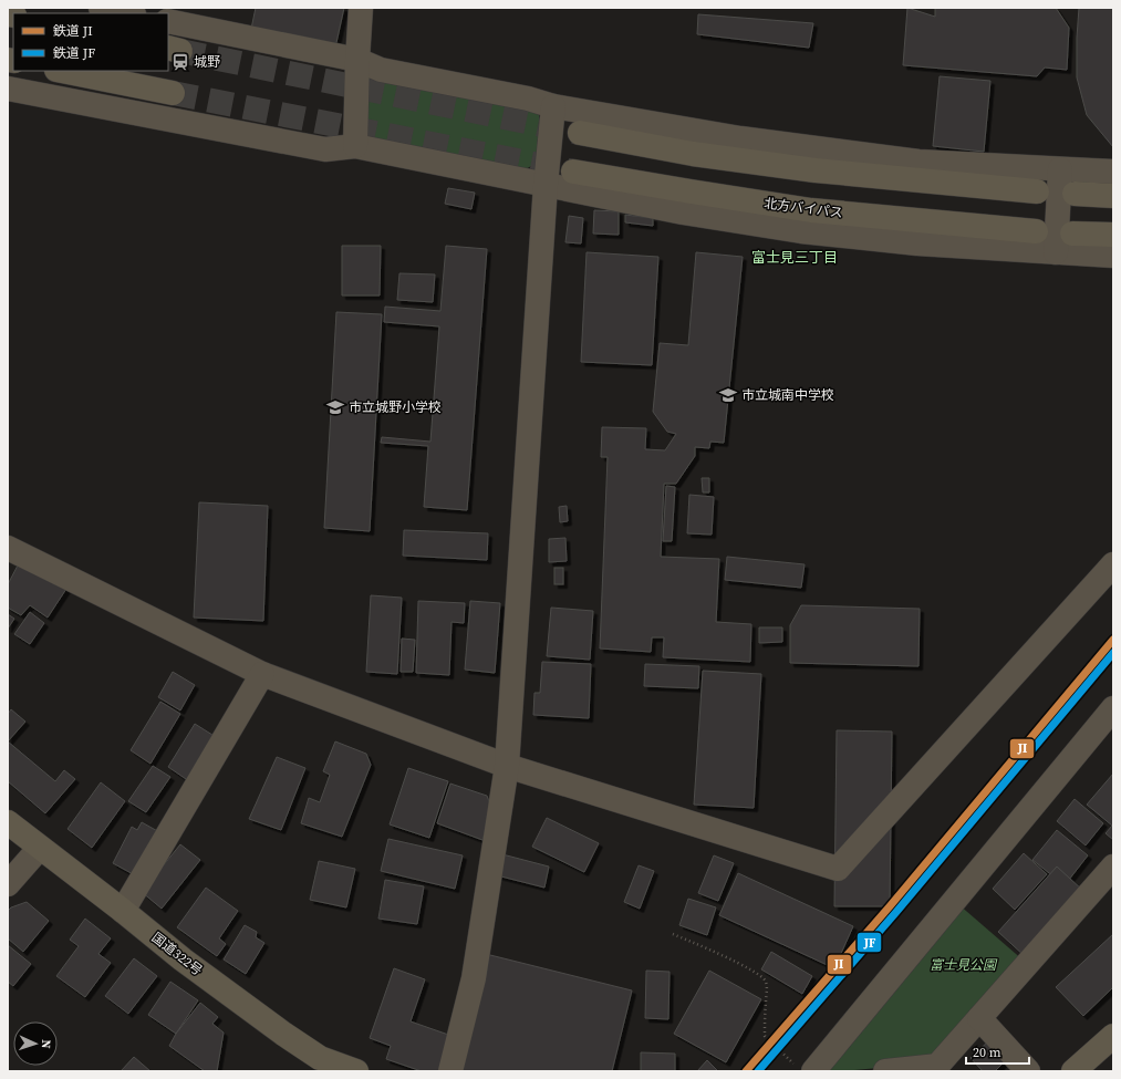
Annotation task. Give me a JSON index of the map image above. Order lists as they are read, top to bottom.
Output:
{
  "streets": {
    "highway": ["北方バイパス", "国道322号"]
  },
  "districts": ["富士見三丁目"],
  "parks": ["富士見公園"],
  "places": {
    "station": ["城野"],
    "school or university": ["市立城南中学校", "市立城野小学校"]
  },
  "lines": ["rail line JI", "rail line JF"],
  "legend": ["鉄道 JI", "鉄道 JF"],
  "scale_bar": "20 m",
  "north": "right"
}
